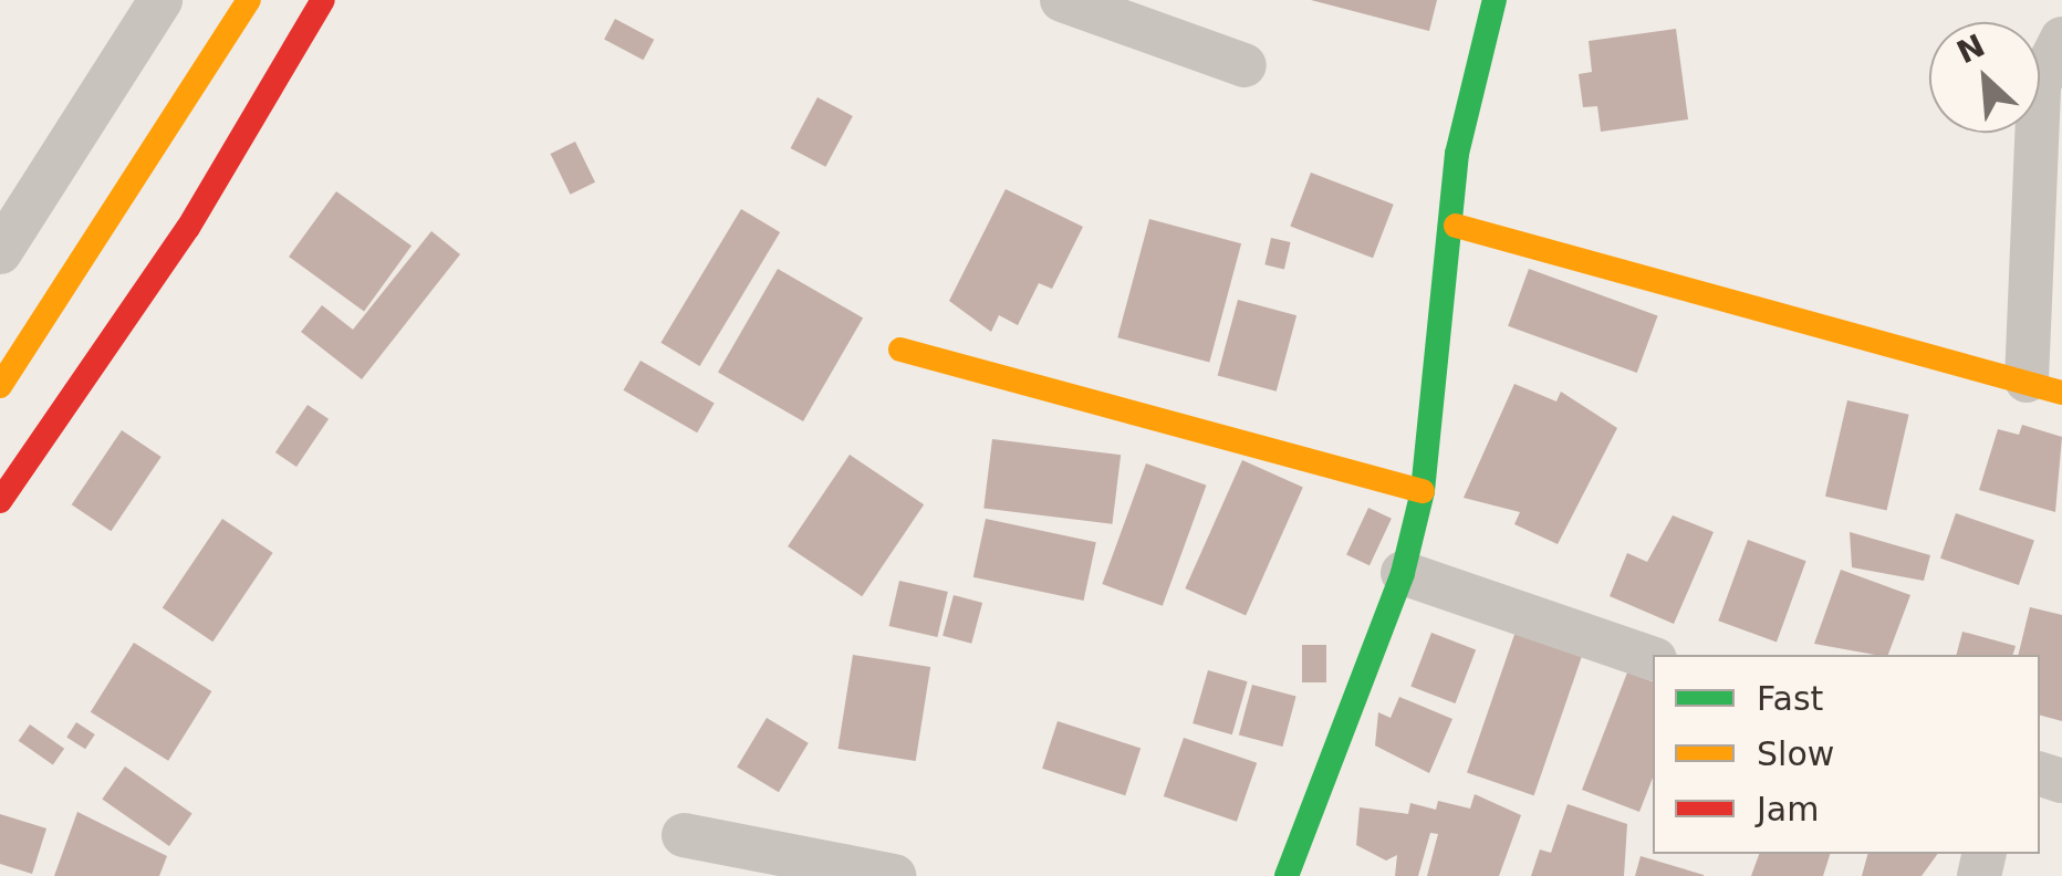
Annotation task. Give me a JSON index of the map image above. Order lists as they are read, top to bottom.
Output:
{
  "legend": ["Fast", "Slow", "Jam"],
  "north": "top left"
}
